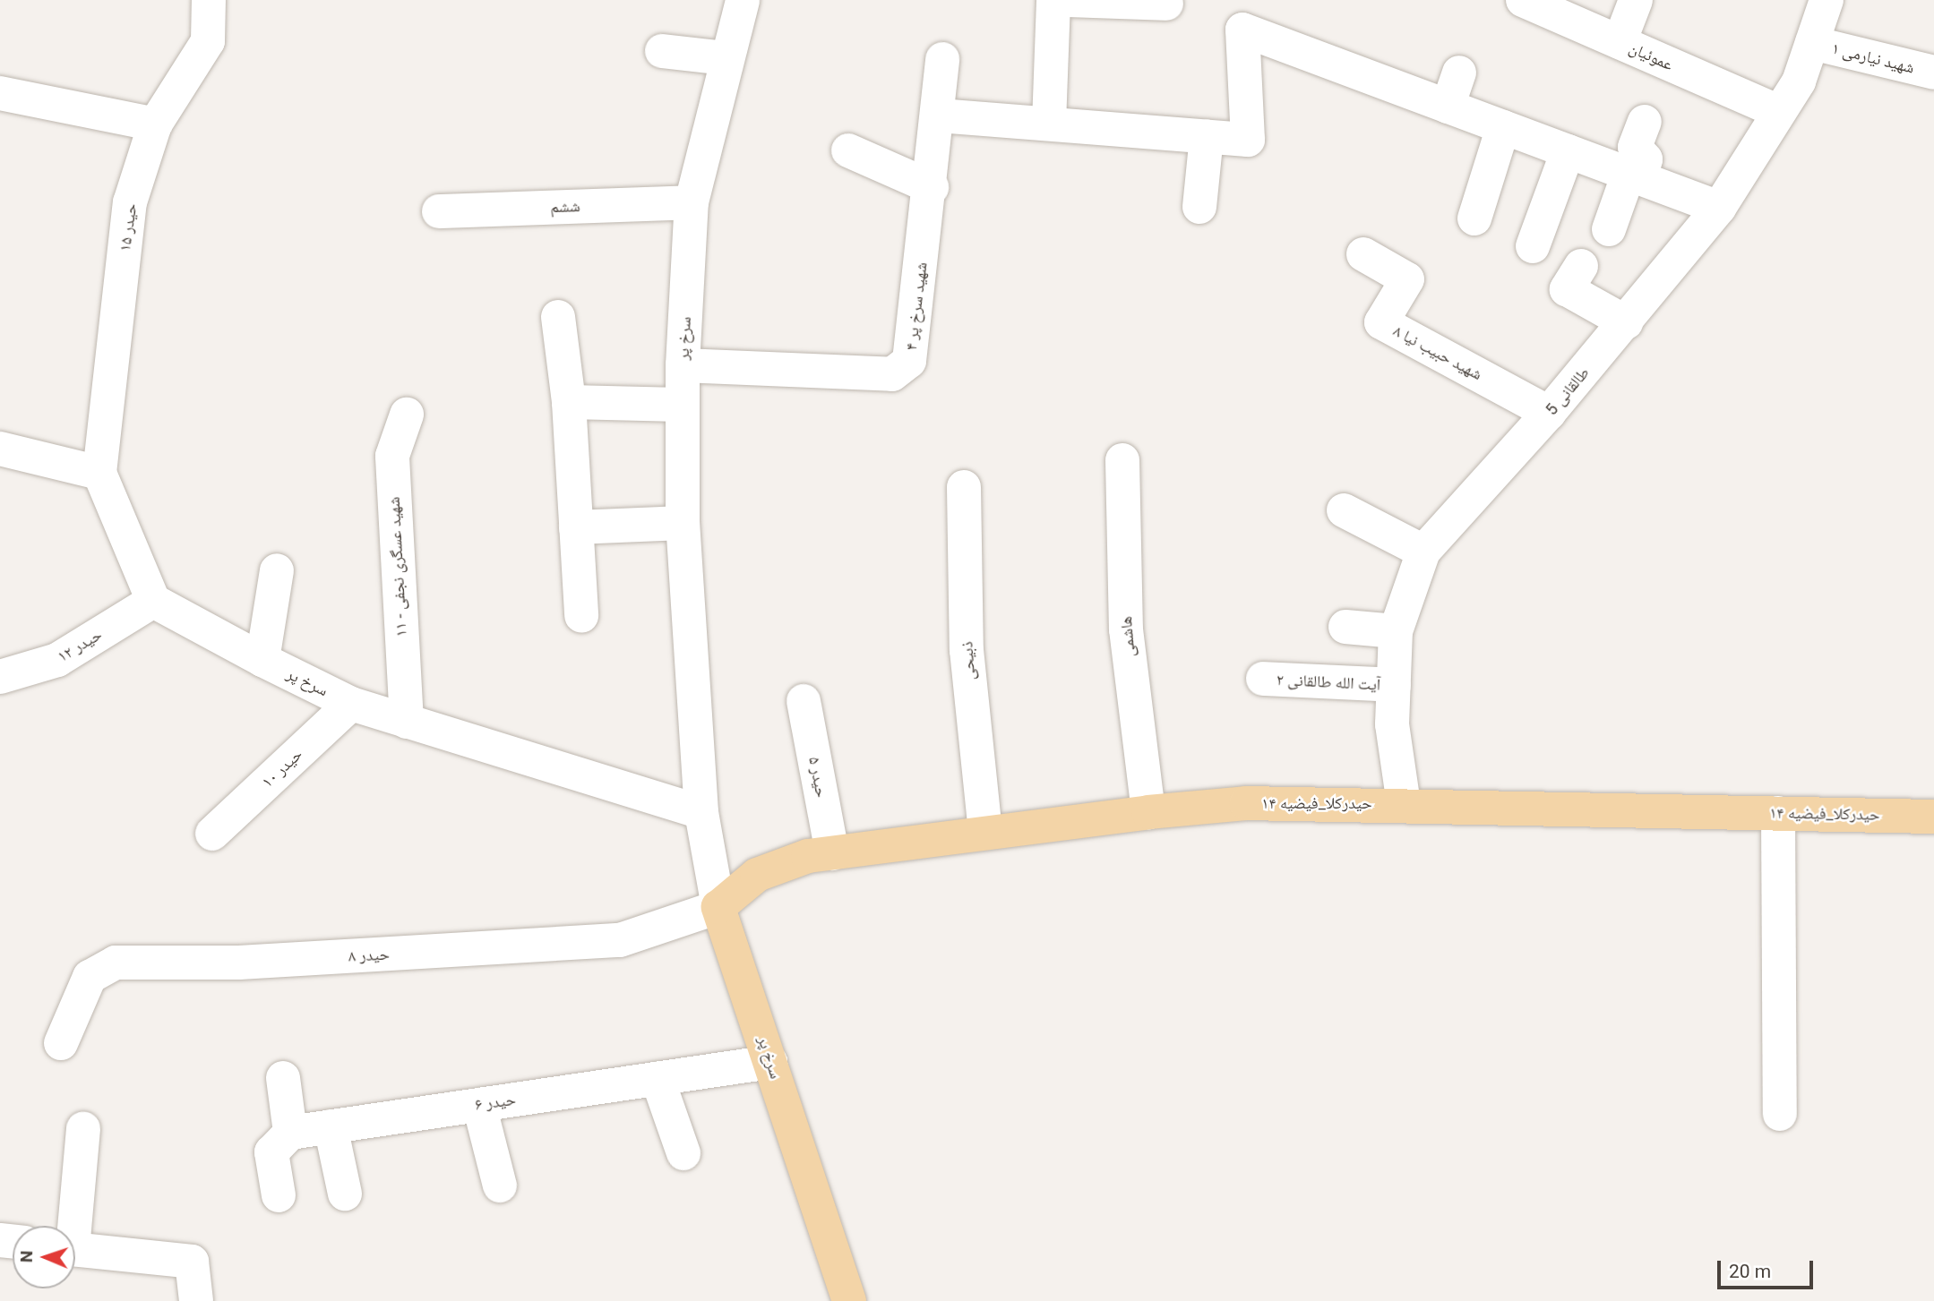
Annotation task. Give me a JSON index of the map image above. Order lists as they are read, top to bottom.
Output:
{
  "streets": {
    "main road": ["سرخ پر", "حیدرکلا_فیضیه ۱۴"],
    "street": [
      "عموئیان",
      "شهید نیارمی ۱",
      "ششم",
      "حیدر ۱۵",
      "شهید سرخ پر ۴",
      "شهید حبیب نیا ۸",
      "طالقانی 5",
      "شهید عسگری نجفی - ۱۱",
      "هاشمی",
      "حیدر ۱۲",
      "ذبیحی",
      "آیت الله طالقانی ۲",
      "حیدر ۱۰",
      "حیدر ۵",
      "حیدر ۸",
      "حیدر ۶"
    ]
  },
  "crossings": [
    ["عموئیان", "طالقانی 5"],
    ["شهید نیارمی ۱", "طالقانی 5"],
    ["ششم", "سرخ پر"],
    ["شهید سرخ پر ۴", "سرخ پر"],
    ["سرخ پر", "شهید عسگری نجفی - ۱۱"],
    ["سرخ پر", "حیدر ۱۲"],
    ["سرخ پر", "حیدر ۱۰"],
    ["سرخ پر", "حیدرکلا_فیضیه ۱۴"],
    ["سرخ پر", "حیدر ۸"],
    ["سرخ پر", "حیدر ۶"],
    ["شهید حبیب نیا ۸", "طالقانی 5"],
    ["طالقانی 5", "آیت الله طالقانی ۲"],
    ["طالقانی 5", "حیدرکلا_فیضیه ۱۴"],
    ["هاشمی", "حیدرکلا_فیضیه ۱۴"],
    ["ذبیحی", "حیدرکلا_فیضیه ۱۴"],
    ["حیدر ۵", "حیدرکلا_فیضیه ۱۴"],
    ["حیدرکلا_فیضیه ۱۴", "حیدر ۸"]
  ],
  "scale_bar": "20 m",
  "north": "left"
}
